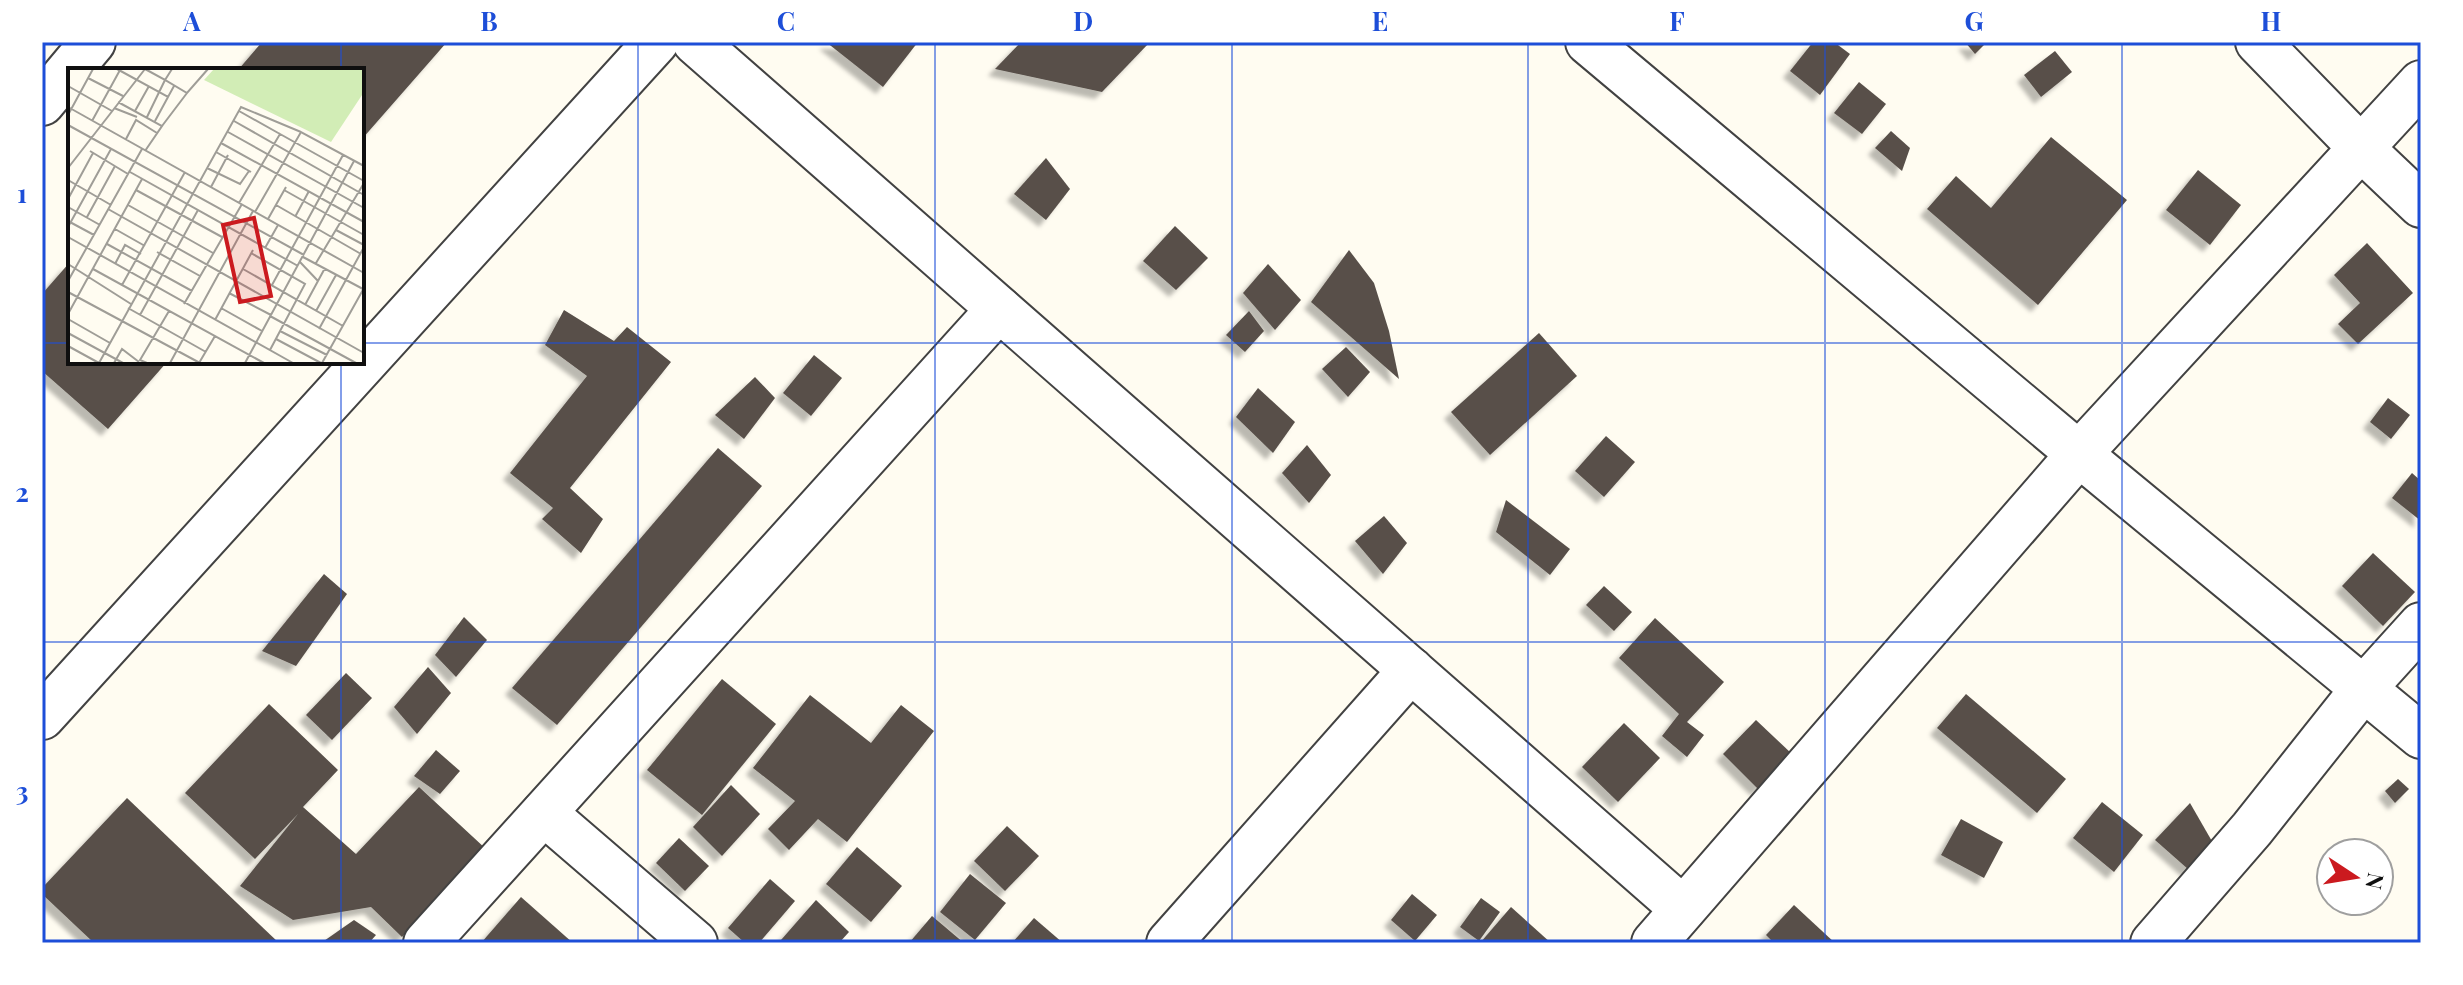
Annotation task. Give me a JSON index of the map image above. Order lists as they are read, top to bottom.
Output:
{
  "north": "right",
  "grid": {
    "columns": [
      "A",
      "B",
      "C",
      "D",
      "E",
      "F",
      "G",
      "H"
    ],
    "rows": ["1", "2", "3"]
  }
}
